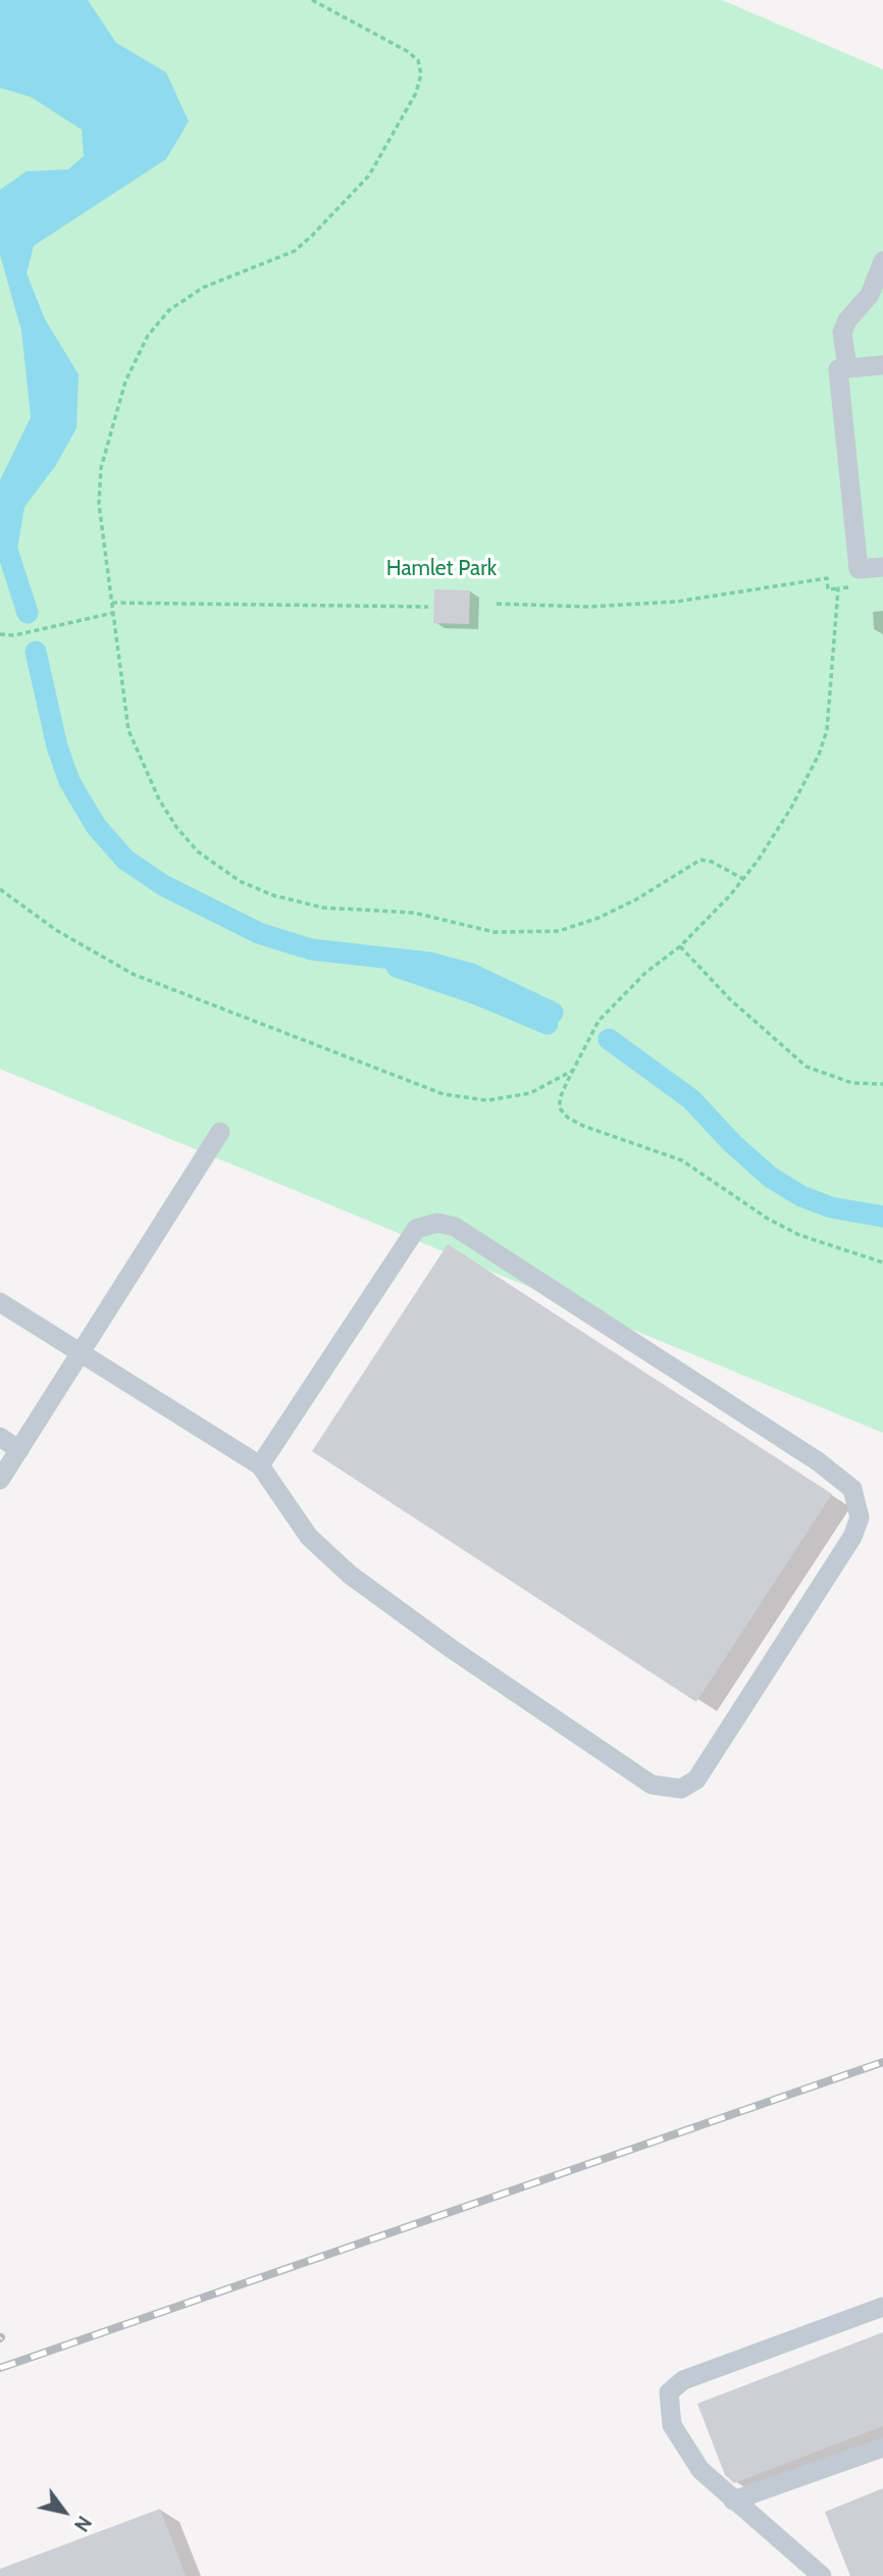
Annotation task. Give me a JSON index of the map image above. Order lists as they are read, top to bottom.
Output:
{
  "parks": ["Hamlet Park"],
  "north": "bottom right"
}
